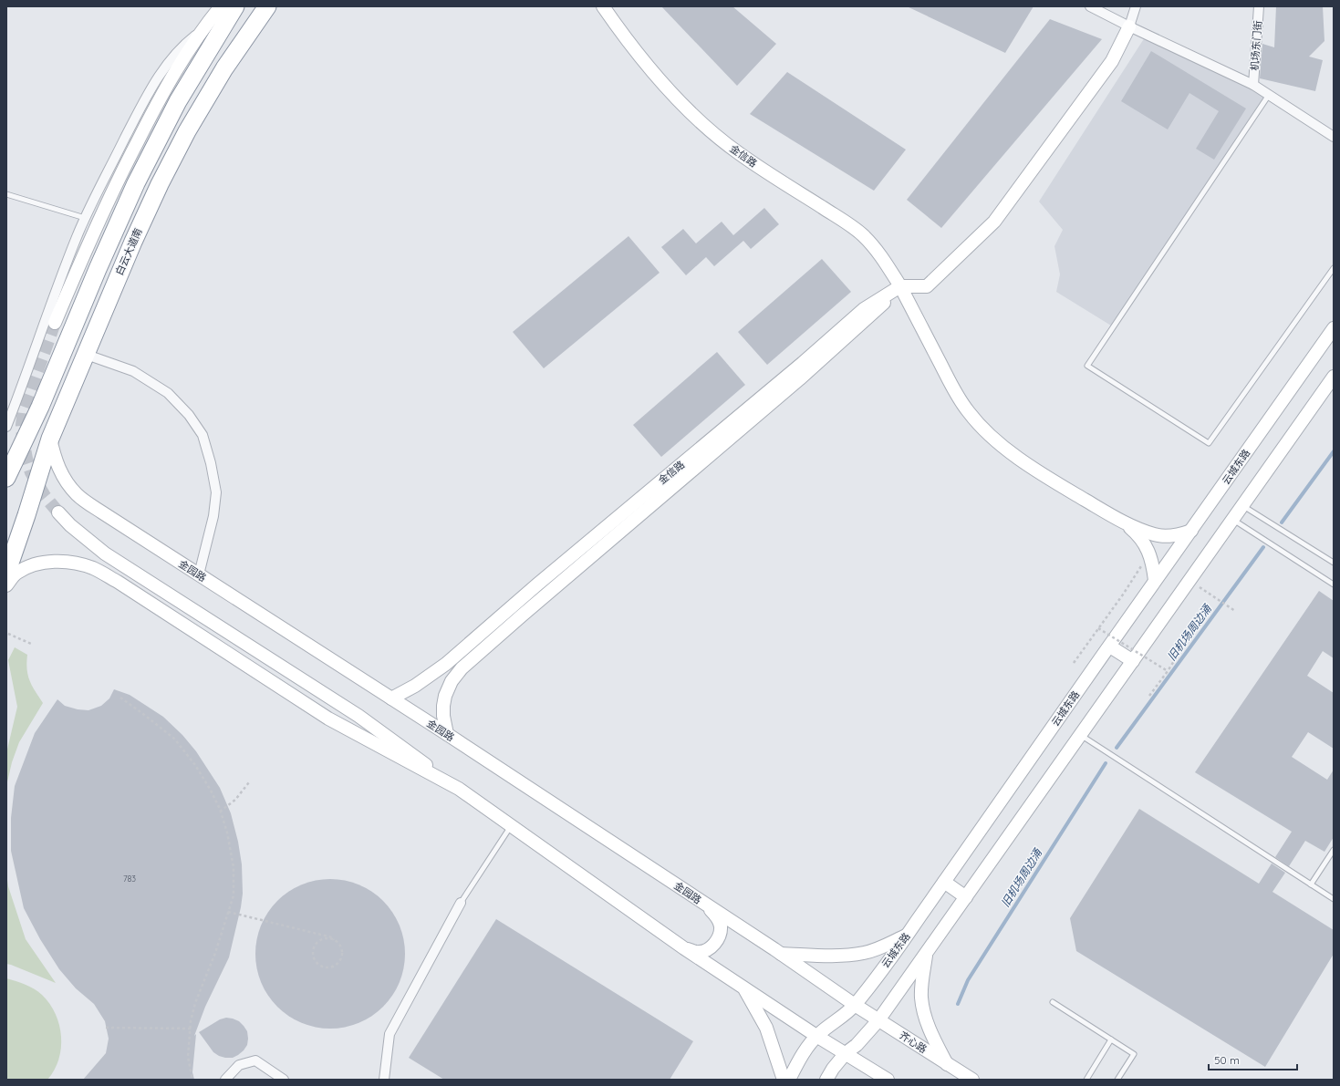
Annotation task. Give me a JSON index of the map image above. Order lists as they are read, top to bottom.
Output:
{
  "streets": {
    "highway": ["白云大道南"],
    "main road": [
      "金信路",
      "云城东路",
      "金园路",
      "齐心路"
    ],
    "street": ["机场东门街"]
  },
  "crossings": [
    ["金信路", "金园路"],
    ["白云大道南", "金园路"],
    ["云城东路", "金园路"],
    ["云城东路", "齐心路"],
    ["金园路", "齐心路"]
  ],
  "water": ["旧机场周边涌"],
  "house_numbers": ["783"],
  "scale_bar": "50 m"
}
